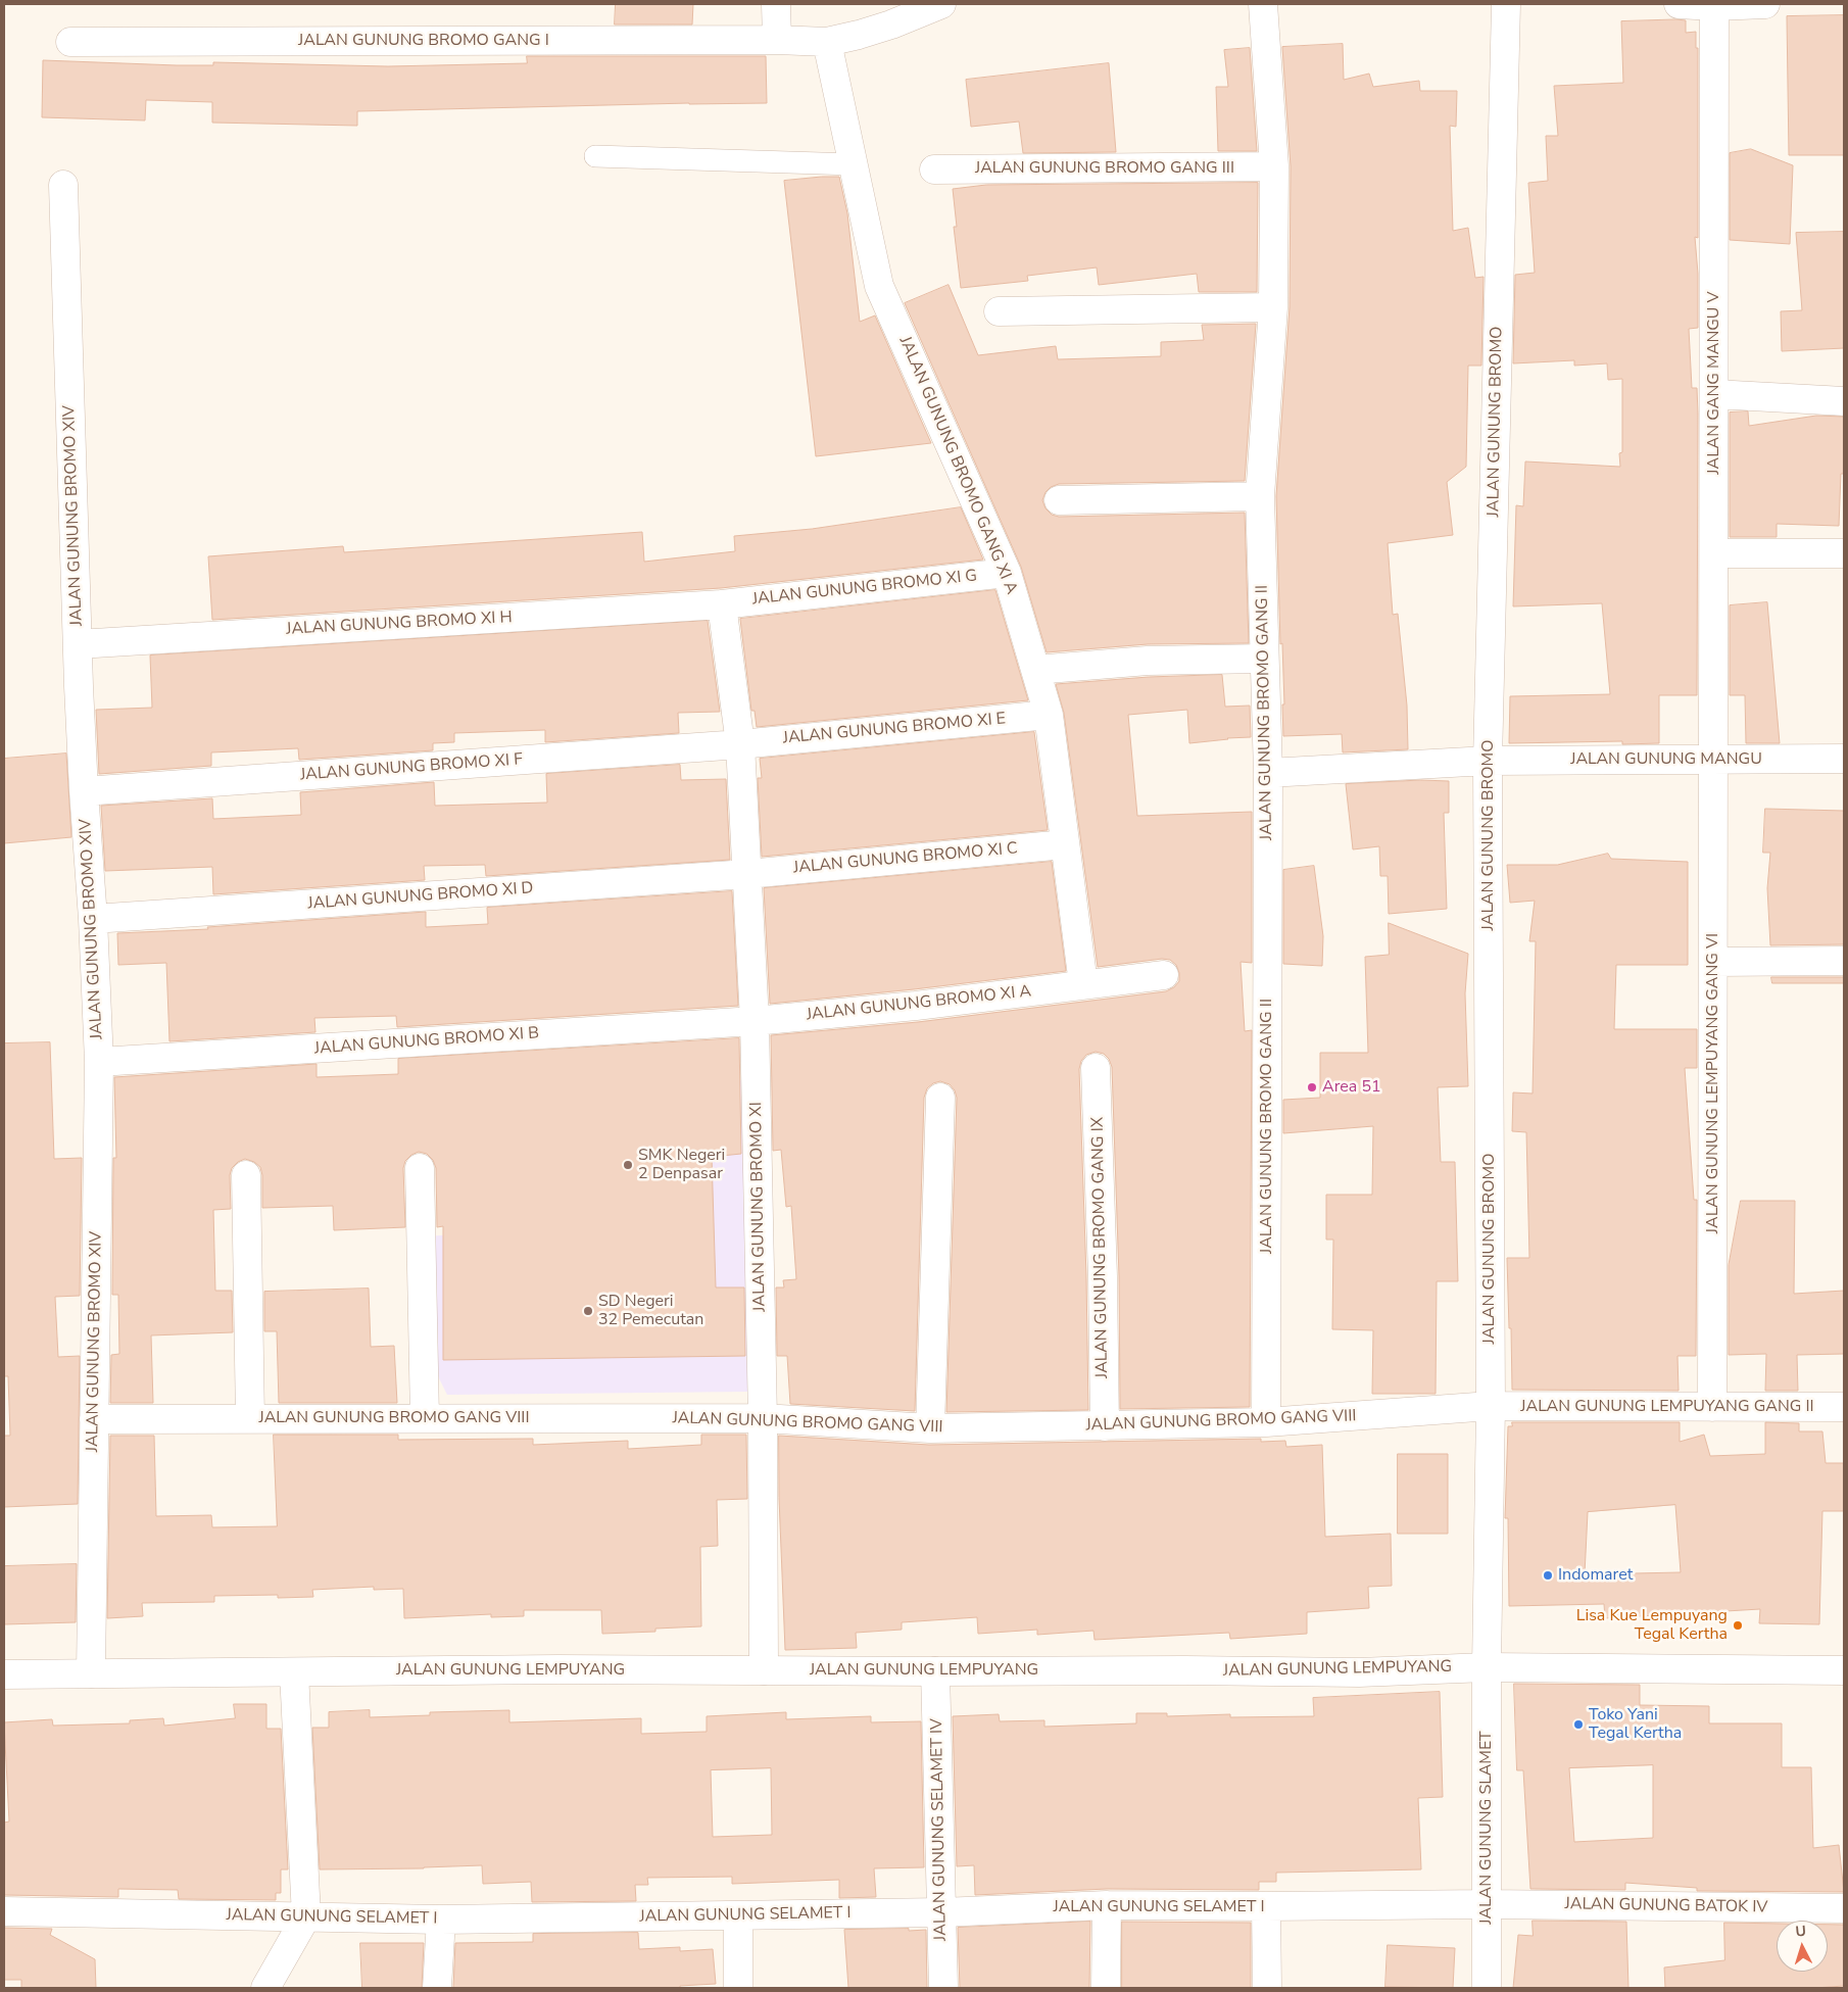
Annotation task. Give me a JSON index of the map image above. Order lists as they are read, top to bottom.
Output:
{
  "streets": {
    "street": [
      "JALAN GUNUNG BROMO GANG I",
      "JALAN GUNUNG BROMO GANG III",
      "JALAN GANG MANGU V",
      "JALAN GUNUNG BROMO",
      "JALAN GUNUNG BROMO GANG XI A",
      "JALAN GUNUNG BROMO XIV",
      "JALAN GUNUNG BROMO XI G",
      "JALAN GUNUNG BROMO XI H",
      "JALAN GUNUNG BROMO GANG II",
      "JALAN GUNUNG BROMO XI E",
      "JALAN GUNUNG MANGU",
      "JALAN GUNUNG BROMO XI F",
      "JALAN GUNUNG BROMO XI C",
      "JALAN GUNUNG BROMO XI D",
      "JALAN GUNUNG BROMO XI A",
      "JALAN GUNUNG BROMO XI B",
      "JALAN GUNUNG LEMPUYANG GANG VI",
      "JALAN GUNUNG BROMO XI",
      "JALAN GUNUNG BROMO GANG IX",
      "JALAN GUNUNG LEMPUYANG GANG II",
      "JALAN GUNUNG BROMO GANG VIII",
      "JALAN GUNUNG LEMPUYANG",
      "JALAN GUNUNG SLAMET",
      "JALAN GUNUNG SELAMET IV",
      "JALAN GUNUNG BATOK IV",
      "JALAN GUNUNG SELAMET I"
    ]
  },
  "crossings": [
    ["JALAN GUNUNG BROMO GANG I", "JALAN GUNUNG BROMO GANG XI A"],
    ["JALAN GUNUNG BROMO GANG III", "JALAN GUNUNG BROMO GANG II"],
    ["JALAN GANG MANGU V", "JALAN GUNUNG MANGU"],
    ["JALAN GANG MANGU V", "JALAN GUNUNG LEMPUYANG GANG VI"],
    ["JALAN GUNUNG BROMO", "JALAN GUNUNG MANGU"],
    ["JALAN GUNUNG BROMO", "JALAN GUNUNG LEMPUYANG GANG II"],
    ["JALAN GUNUNG BROMO", "JALAN GUNUNG BROMO GANG VIII"],
    ["JALAN GUNUNG BROMO", "JALAN GUNUNG LEMPUYANG"],
    ["JALAN GUNUNG BROMO", "JALAN GUNUNG SLAMET"],
    ["JALAN GUNUNG BROMO GANG XI A", "JALAN GUNUNG BROMO XI G"],
    ["JALAN GUNUNG BROMO GANG XI A", "JALAN GUNUNG BROMO XI E"],
    ["JALAN GUNUNG BROMO GANG XI A", "JALAN GUNUNG BROMO XI C"],
    ["JALAN GUNUNG BROMO GANG XI A", "JALAN GUNUNG BROMO XI A"],
    ["JALAN GUNUNG BROMO XIV", "JALAN GUNUNG BROMO XI H"],
    ["JALAN GUNUNG BROMO XIV", "JALAN GUNUNG BROMO XI F"],
    ["JALAN GUNUNG BROMO XIV", "JALAN GUNUNG BROMO XI D"],
    ["JALAN GUNUNG BROMO XIV", "JALAN GUNUNG BROMO XI B"],
    ["JALAN GUNUNG BROMO XIV", "JALAN GUNUNG BROMO GANG VIII"],
    ["JALAN GUNUNG BROMO XIV", "JALAN GUNUNG LEMPUYANG"],
    ["JALAN GUNUNG BROMO XI G", "JALAN GUNUNG BROMO XI H"],
    ["JALAN GUNUNG BROMO XI G", "JALAN GUNUNG BROMO XI"],
    ["JALAN GUNUNG BROMO XI H", "JALAN GUNUNG BROMO XI"],
    ["JALAN GUNUNG BROMO GANG II", "JALAN GUNUNG MANGU"],
    ["JALAN GUNUNG BROMO GANG II", "JALAN GUNUNG BROMO GANG VIII"],
    ["JALAN GUNUNG BROMO XI E", "JALAN GUNUNG BROMO XI F"],
    ["JALAN GUNUNG BROMO XI E", "JALAN GUNUNG BROMO XI"],
    ["JALAN GUNUNG MANGU", "JALAN GUNUNG LEMPUYANG GANG VI"],
    ["JALAN GUNUNG BROMO XI F", "JALAN GUNUNG BROMO XI"],
    ["JALAN GUNUNG BROMO XI C", "JALAN GUNUNG BROMO XI D"],
    ["JALAN GUNUNG BROMO XI C", "JALAN GUNUNG BROMO XI"],
    ["JALAN GUNUNG BROMO XI D", "JALAN GUNUNG BROMO XI"],
    ["JALAN GUNUNG BROMO XI A", "JALAN GUNUNG BROMO XI B"],
    ["JALAN GUNUNG BROMO XI A", "JALAN GUNUNG BROMO XI"],
    ["JALAN GUNUNG BROMO XI B", "JALAN GUNUNG BROMO XI"],
    ["JALAN GUNUNG LEMPUYANG GANG VI", "JALAN GUNUNG LEMPUYANG GANG II"],
    ["JALAN GUNUNG BROMO XI", "JALAN GUNUNG BROMO GANG VIII"],
    ["JALAN GUNUNG BROMO XI", "JALAN GUNUNG LEMPUYANG"],
    ["JALAN GUNUNG BROMO GANG IX", "JALAN GUNUNG BROMO GANG VIII"],
    ["JALAN GUNUNG LEMPUYANG GANG II", "JALAN GUNUNG BROMO GANG VIII"],
    ["JALAN GUNUNG LEMPUYANG", "JALAN GUNUNG SLAMET"],
    ["JALAN GUNUNG LEMPUYANG", "JALAN GUNUNG SELAMET IV"],
    ["JALAN GUNUNG SLAMET", "JALAN GUNUNG BATOK IV"],
    ["JALAN GUNUNG SLAMET", "JALAN GUNUNG SELAMET I"],
    ["JALAN GUNUNG SELAMET IV", "JALAN GUNUNG SELAMET I"],
    ["JALAN GUNUNG BATOK IV", "JALAN GUNUNG SELAMET I"]
  ],
  "places": [
    "Area 51",
    "SMK Negeri 2 Denpasar",
    "SD Negeri 32 Pemecutan",
    "Indomaret",
    "Lisa Kue Lempuyang Tegal Kertha",
    "Toko Yani Tegal Kertha"
  ],
  "north": "top"
}
